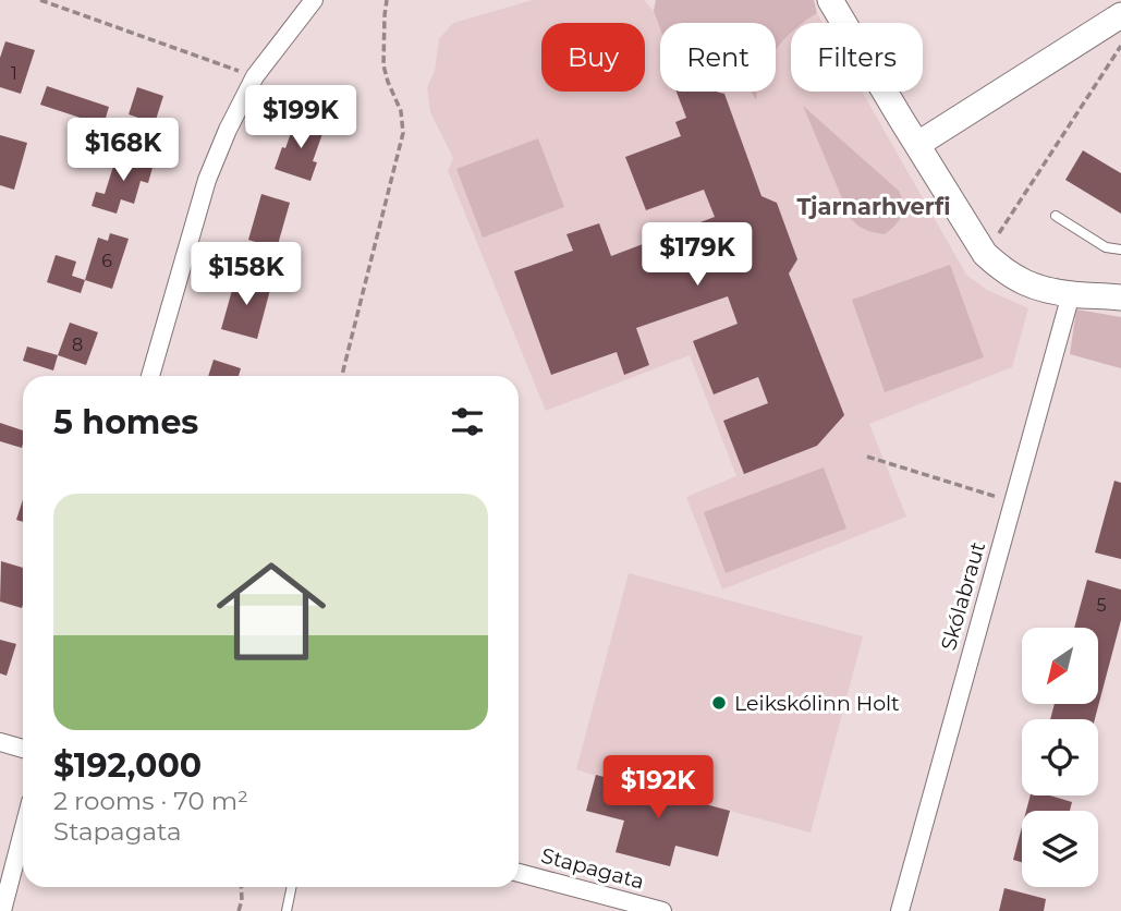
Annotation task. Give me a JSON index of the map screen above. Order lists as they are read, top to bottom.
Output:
{
  "streets": {
    "street": ["Skólabraut", "Stapagata"]
  },
  "districts": ["Tjarnarhverfi"],
  "places": ["Leikskólinn Holt"],
  "house_numbers": [
    "1",
    "6",
    "8",
    "5"
  ],
  "north": "bottom left",
  "page": {
    "chip": ["Buy", "Rent", "Filters"],
    "price": [
      "$199K",
      "$168K",
      "$179K",
      "$158K",
      "$192K"
    ],
    "heading": "5 homes",
    "list": [
      {
        "name": "$192,000",
        "note": "2 rooms · 70 m² · Stapagata"
      }
    ]
  }
}
